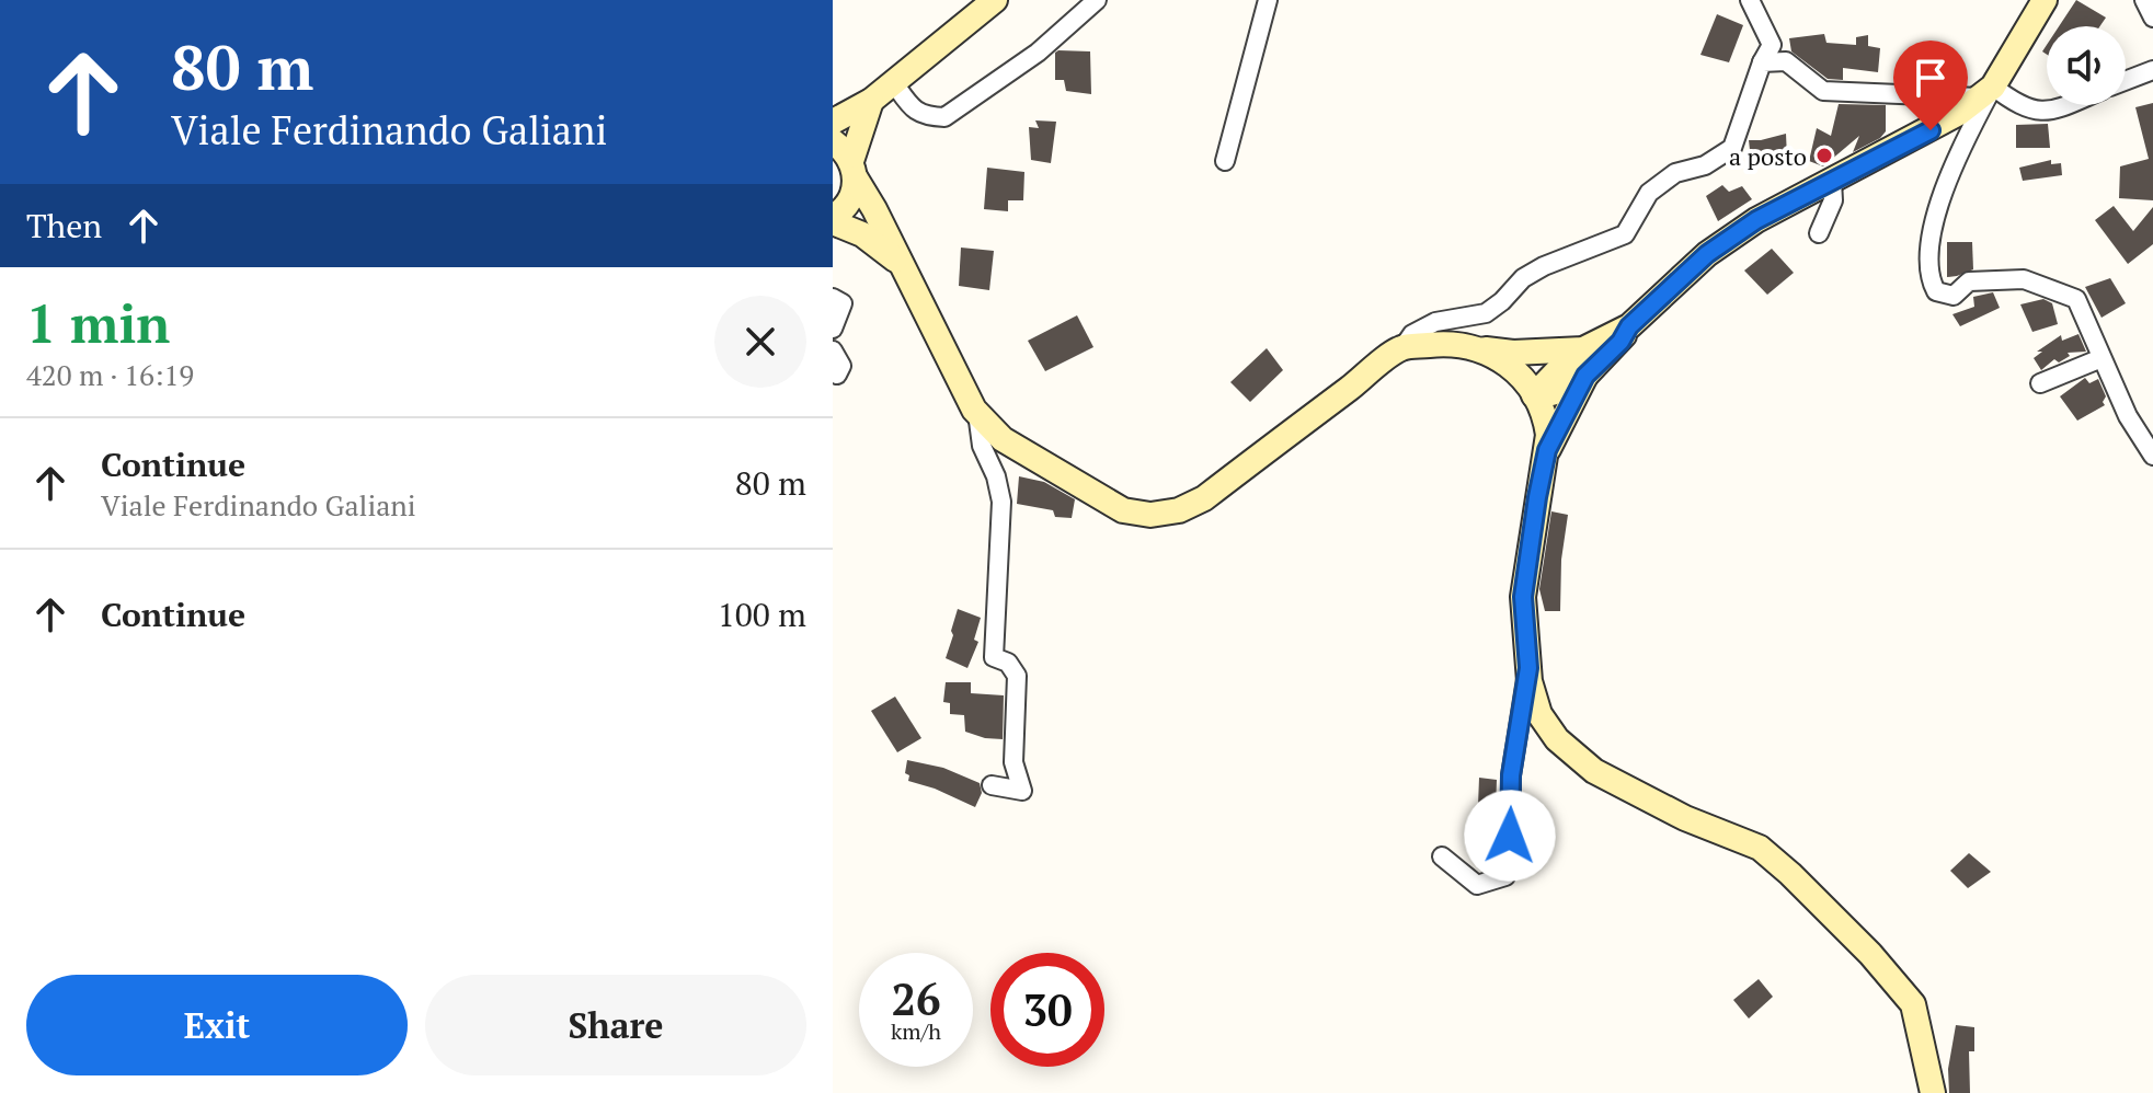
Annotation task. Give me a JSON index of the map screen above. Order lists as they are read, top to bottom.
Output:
{
  "places": ["a posto"],
  "page": {
    "turn": ["80 m", "Viale Ferdinando Galiani"],
    "then": "Then",
    "heading": ["1 min", "420 m · 16:19"],
    "list": [
      {
        "name": "Continue",
        "note": "Viale Ferdinando Galiani",
        "value": "80 m"
      },
      {
        "name": "Continue",
        "value": "100 m"
      }
    ],
    "speed": "26 km/h",
    "limit": "30",
    "buttons": ["Exit", "Share"]
  }
}
